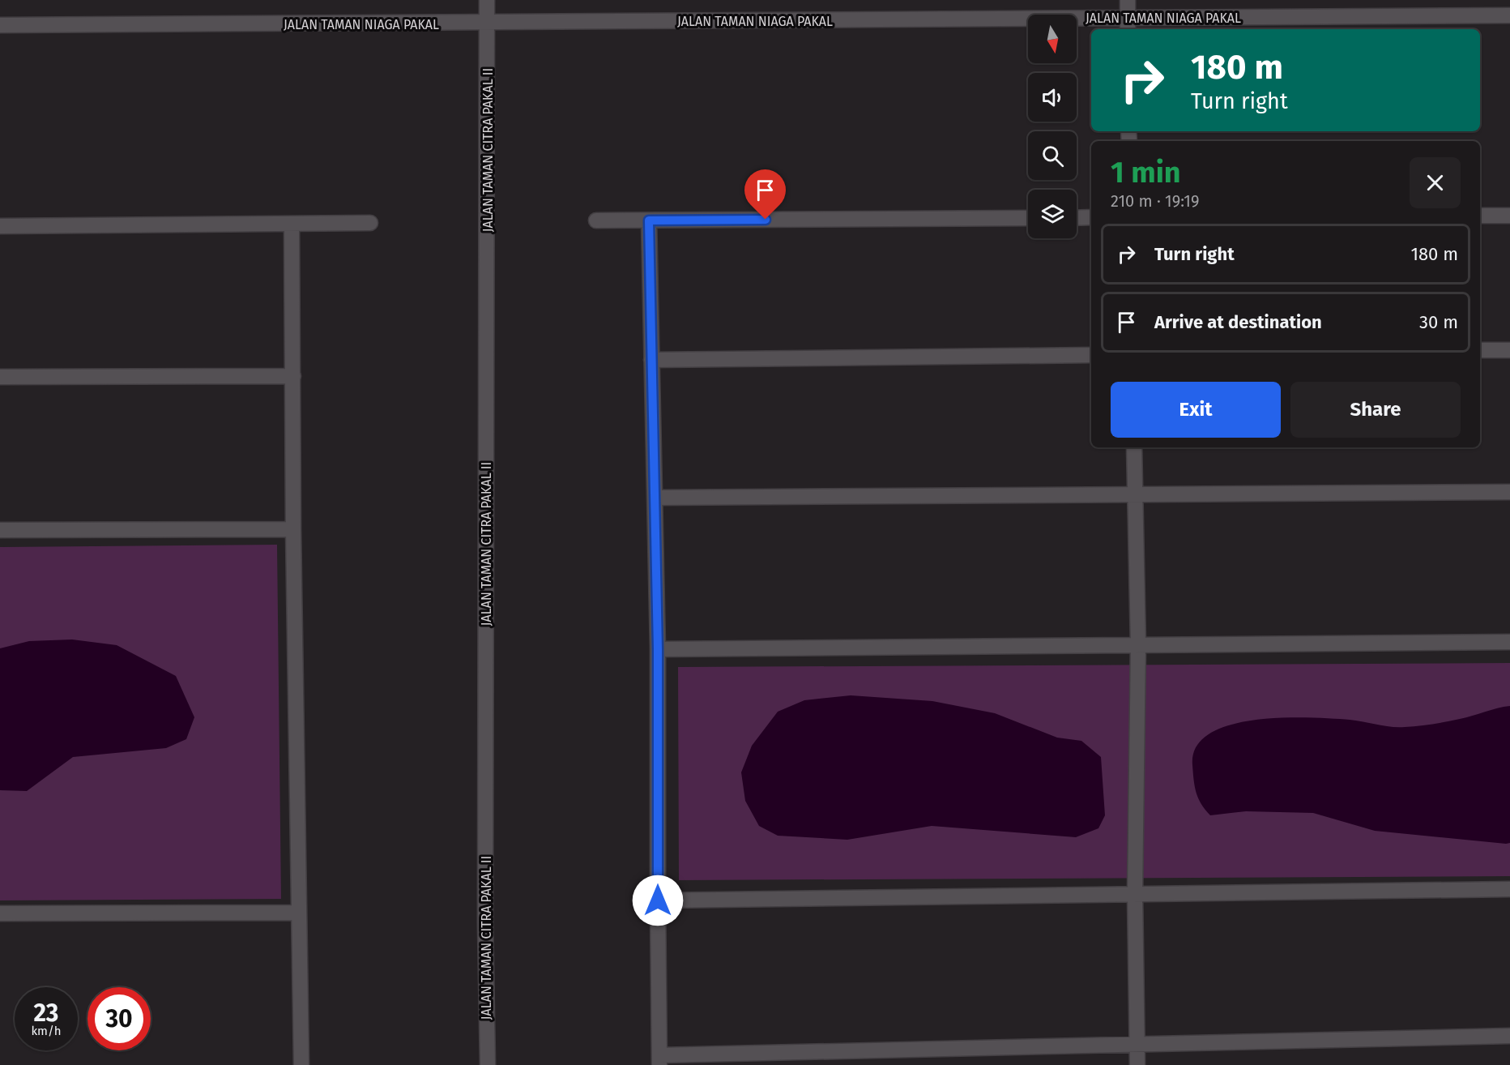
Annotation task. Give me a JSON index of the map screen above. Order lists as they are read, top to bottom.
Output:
{
  "streets": {
    "street": ["JALAN TAMAN NIAGA PAKAL", "JALAN TAMAN CITRA PAKAL II"]
  },
  "crossings": [
    ["JALAN TAMAN NIAGA PAKAL", "JALAN TAMAN CITRA PAKAL II"]
  ],
  "north": "bottom",
  "page": {
    "turn": ["180 m", "Turn right"],
    "heading": ["1 min", "210 m · 19:19"],
    "list": [
      {
        "name": "Turn right",
        "value": "180 m"
      },
      {
        "name": "Arrive at destination",
        "value": "30 m"
      }
    ],
    "buttons": ["Exit", "Share"],
    "speed": "23 km/h",
    "limit": "30"
  }
}
